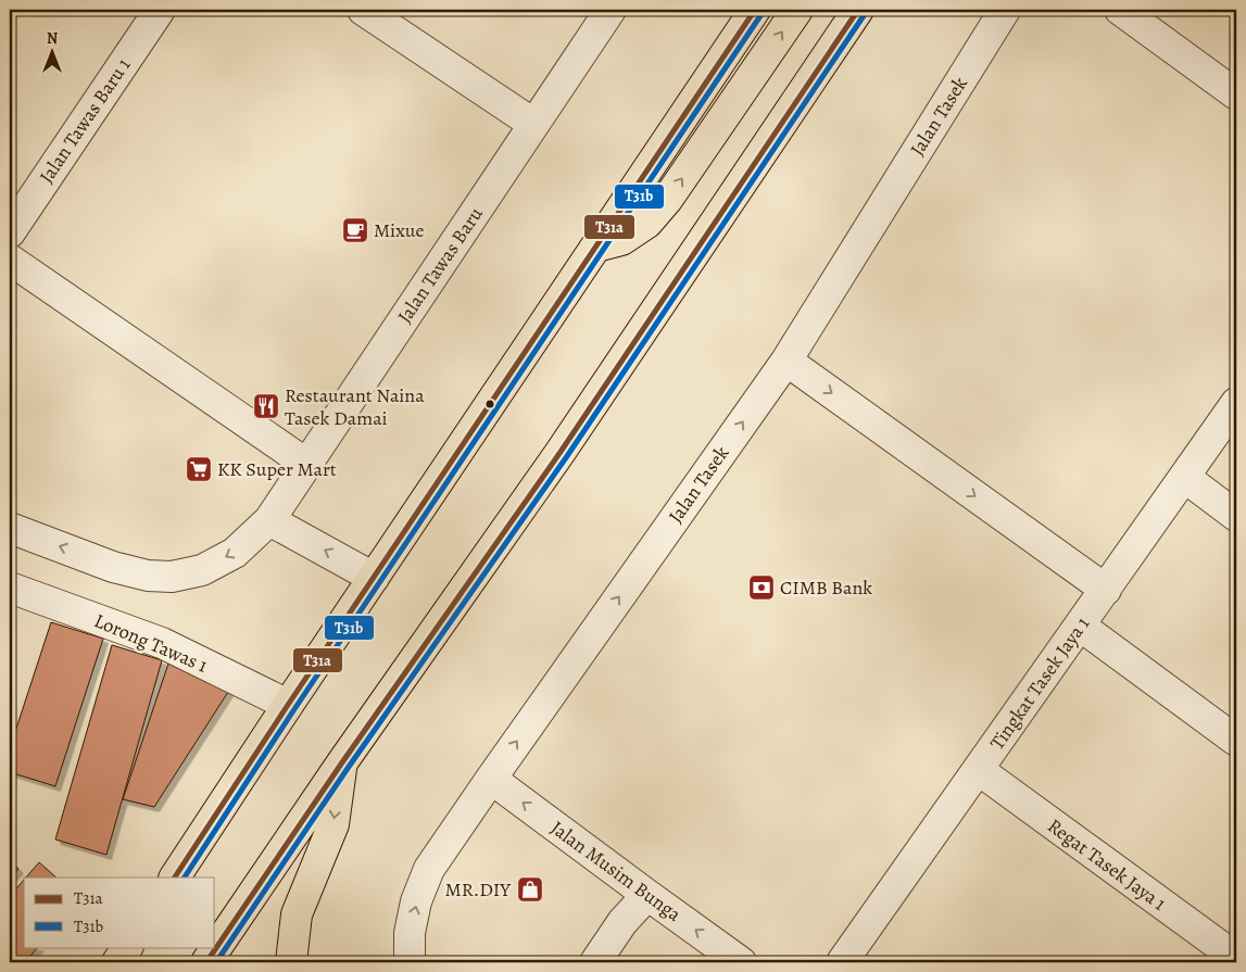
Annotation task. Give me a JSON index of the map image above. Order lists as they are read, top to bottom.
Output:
{
  "streets": {
    "street": [
      "Jalan Tasek",
      "Jalan Tawas Baru 1",
      "Jalan Tawas Baru",
      "Lorong Tawas 1",
      "Tingkat Tasek Jaya 1",
      "Regat Tasek Jaya 1",
      "Jalan Musim Bunga"
    ]
  },
  "crossings": [
    ["Jalan Tasek", "Jalan Musim Bunga"],
    ["Tingkat Tasek Jaya 1", "Regat Tasek Jaya 1"]
  ],
  "one_way": ["Jalan Tasek", "Jalan Musim Bunga"],
  "places": {
    "cafe": ["Mixue"],
    "restaurant": ["Restaurant Naina Tasek Damai"],
    "supermarket": ["KK Super Mart"],
    "bank": ["CIMB Bank"],
    "shop": ["MR.DIY"]
  },
  "lines": ["transit line T31a", "transit line T31b"],
  "legend": ["T31a", "T31b"],
  "north": "top"
}
